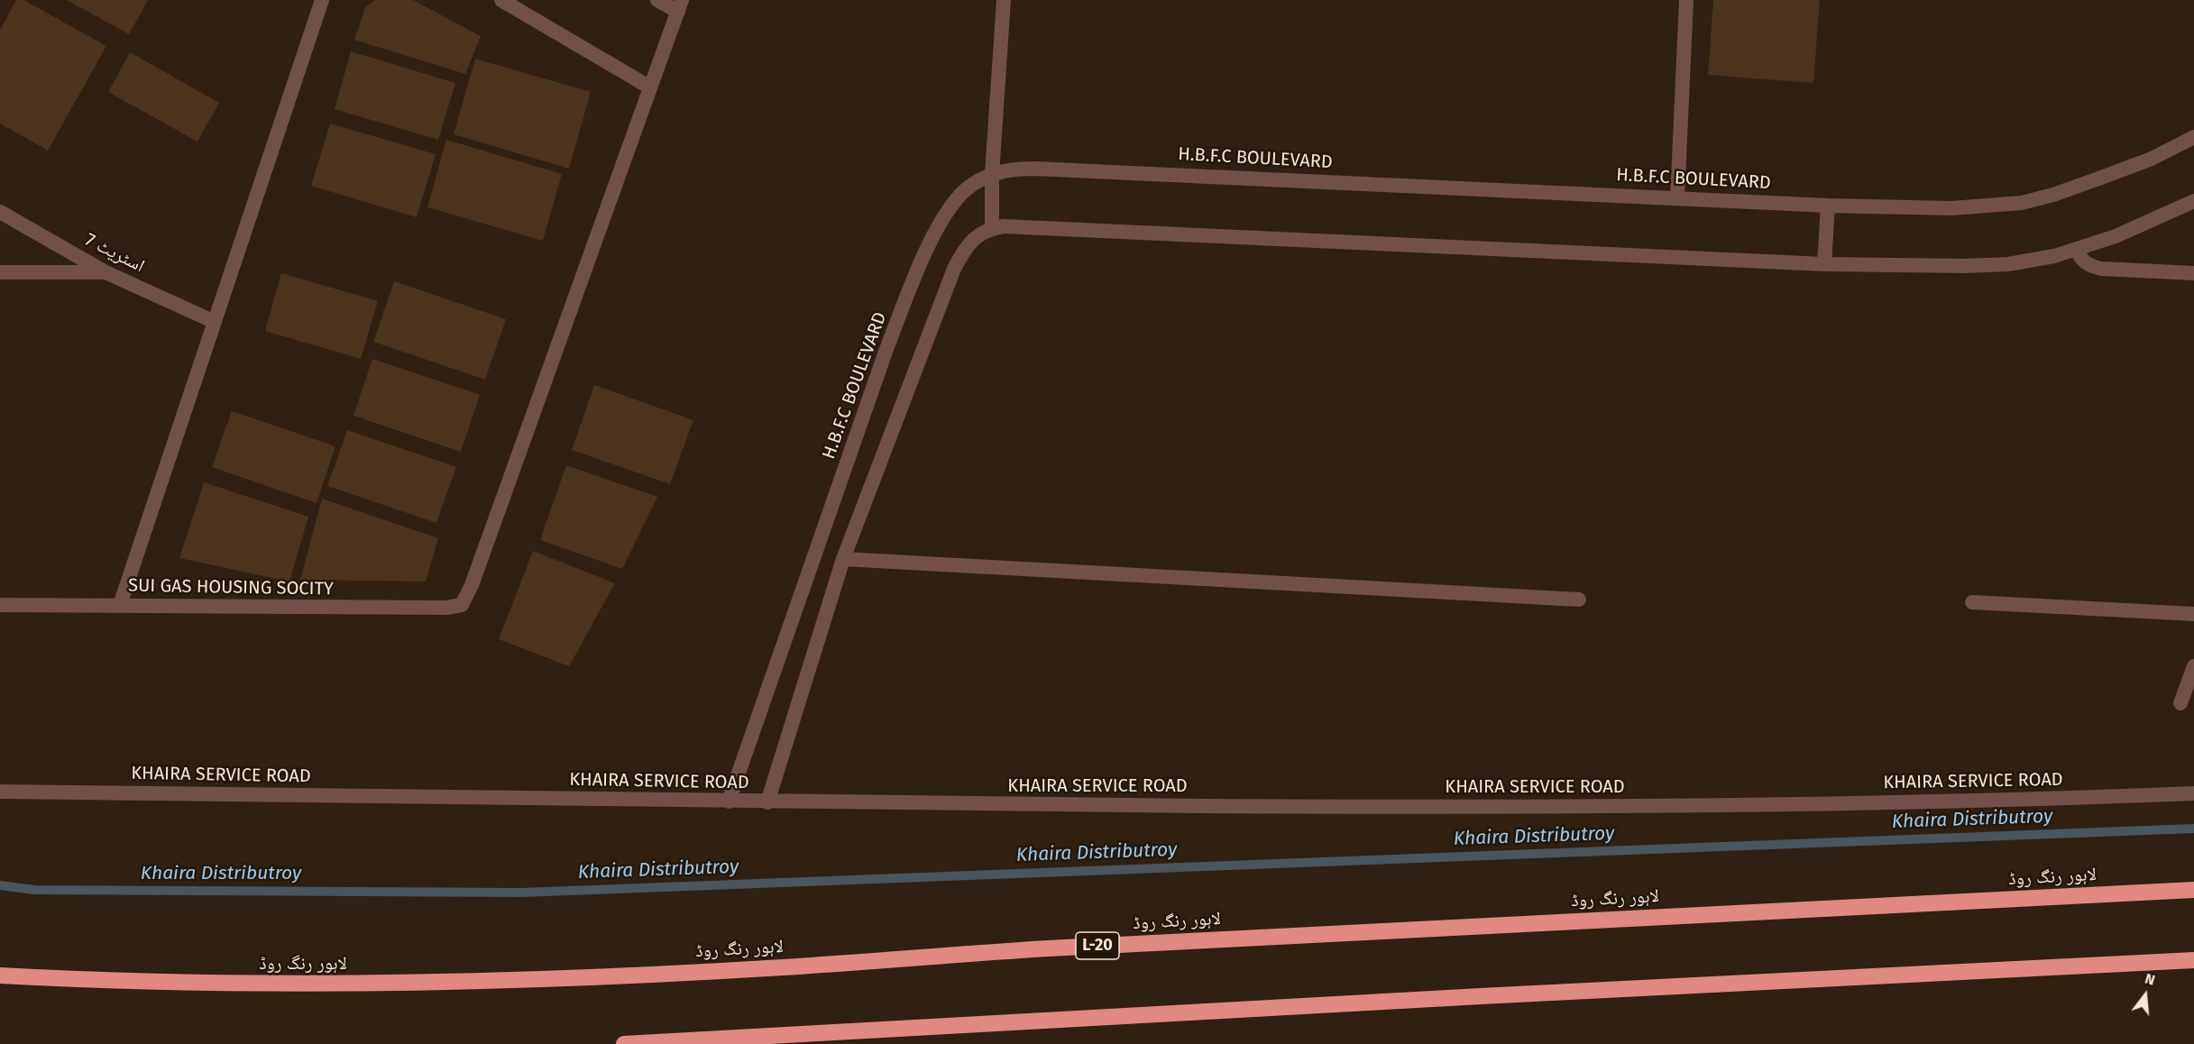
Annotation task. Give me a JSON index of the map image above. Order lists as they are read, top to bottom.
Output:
{
  "streets": {
    "highway": ["لاہور رنگ روڈ", "L-20"],
    "street": [
      "H.B.F.C BOULEVARD",
      "اسٹریٹ 7",
      "SUI GAS HOUSING SOCITY",
      "KHAIRA SERVICE ROAD"
    ]
  },
  "crossings": [
    ["H.B.F.C BOULEVARD", "KHAIRA SERVICE ROAD"]
  ],
  "water": ["Khaira Distributroy"],
  "north": "top"
}
